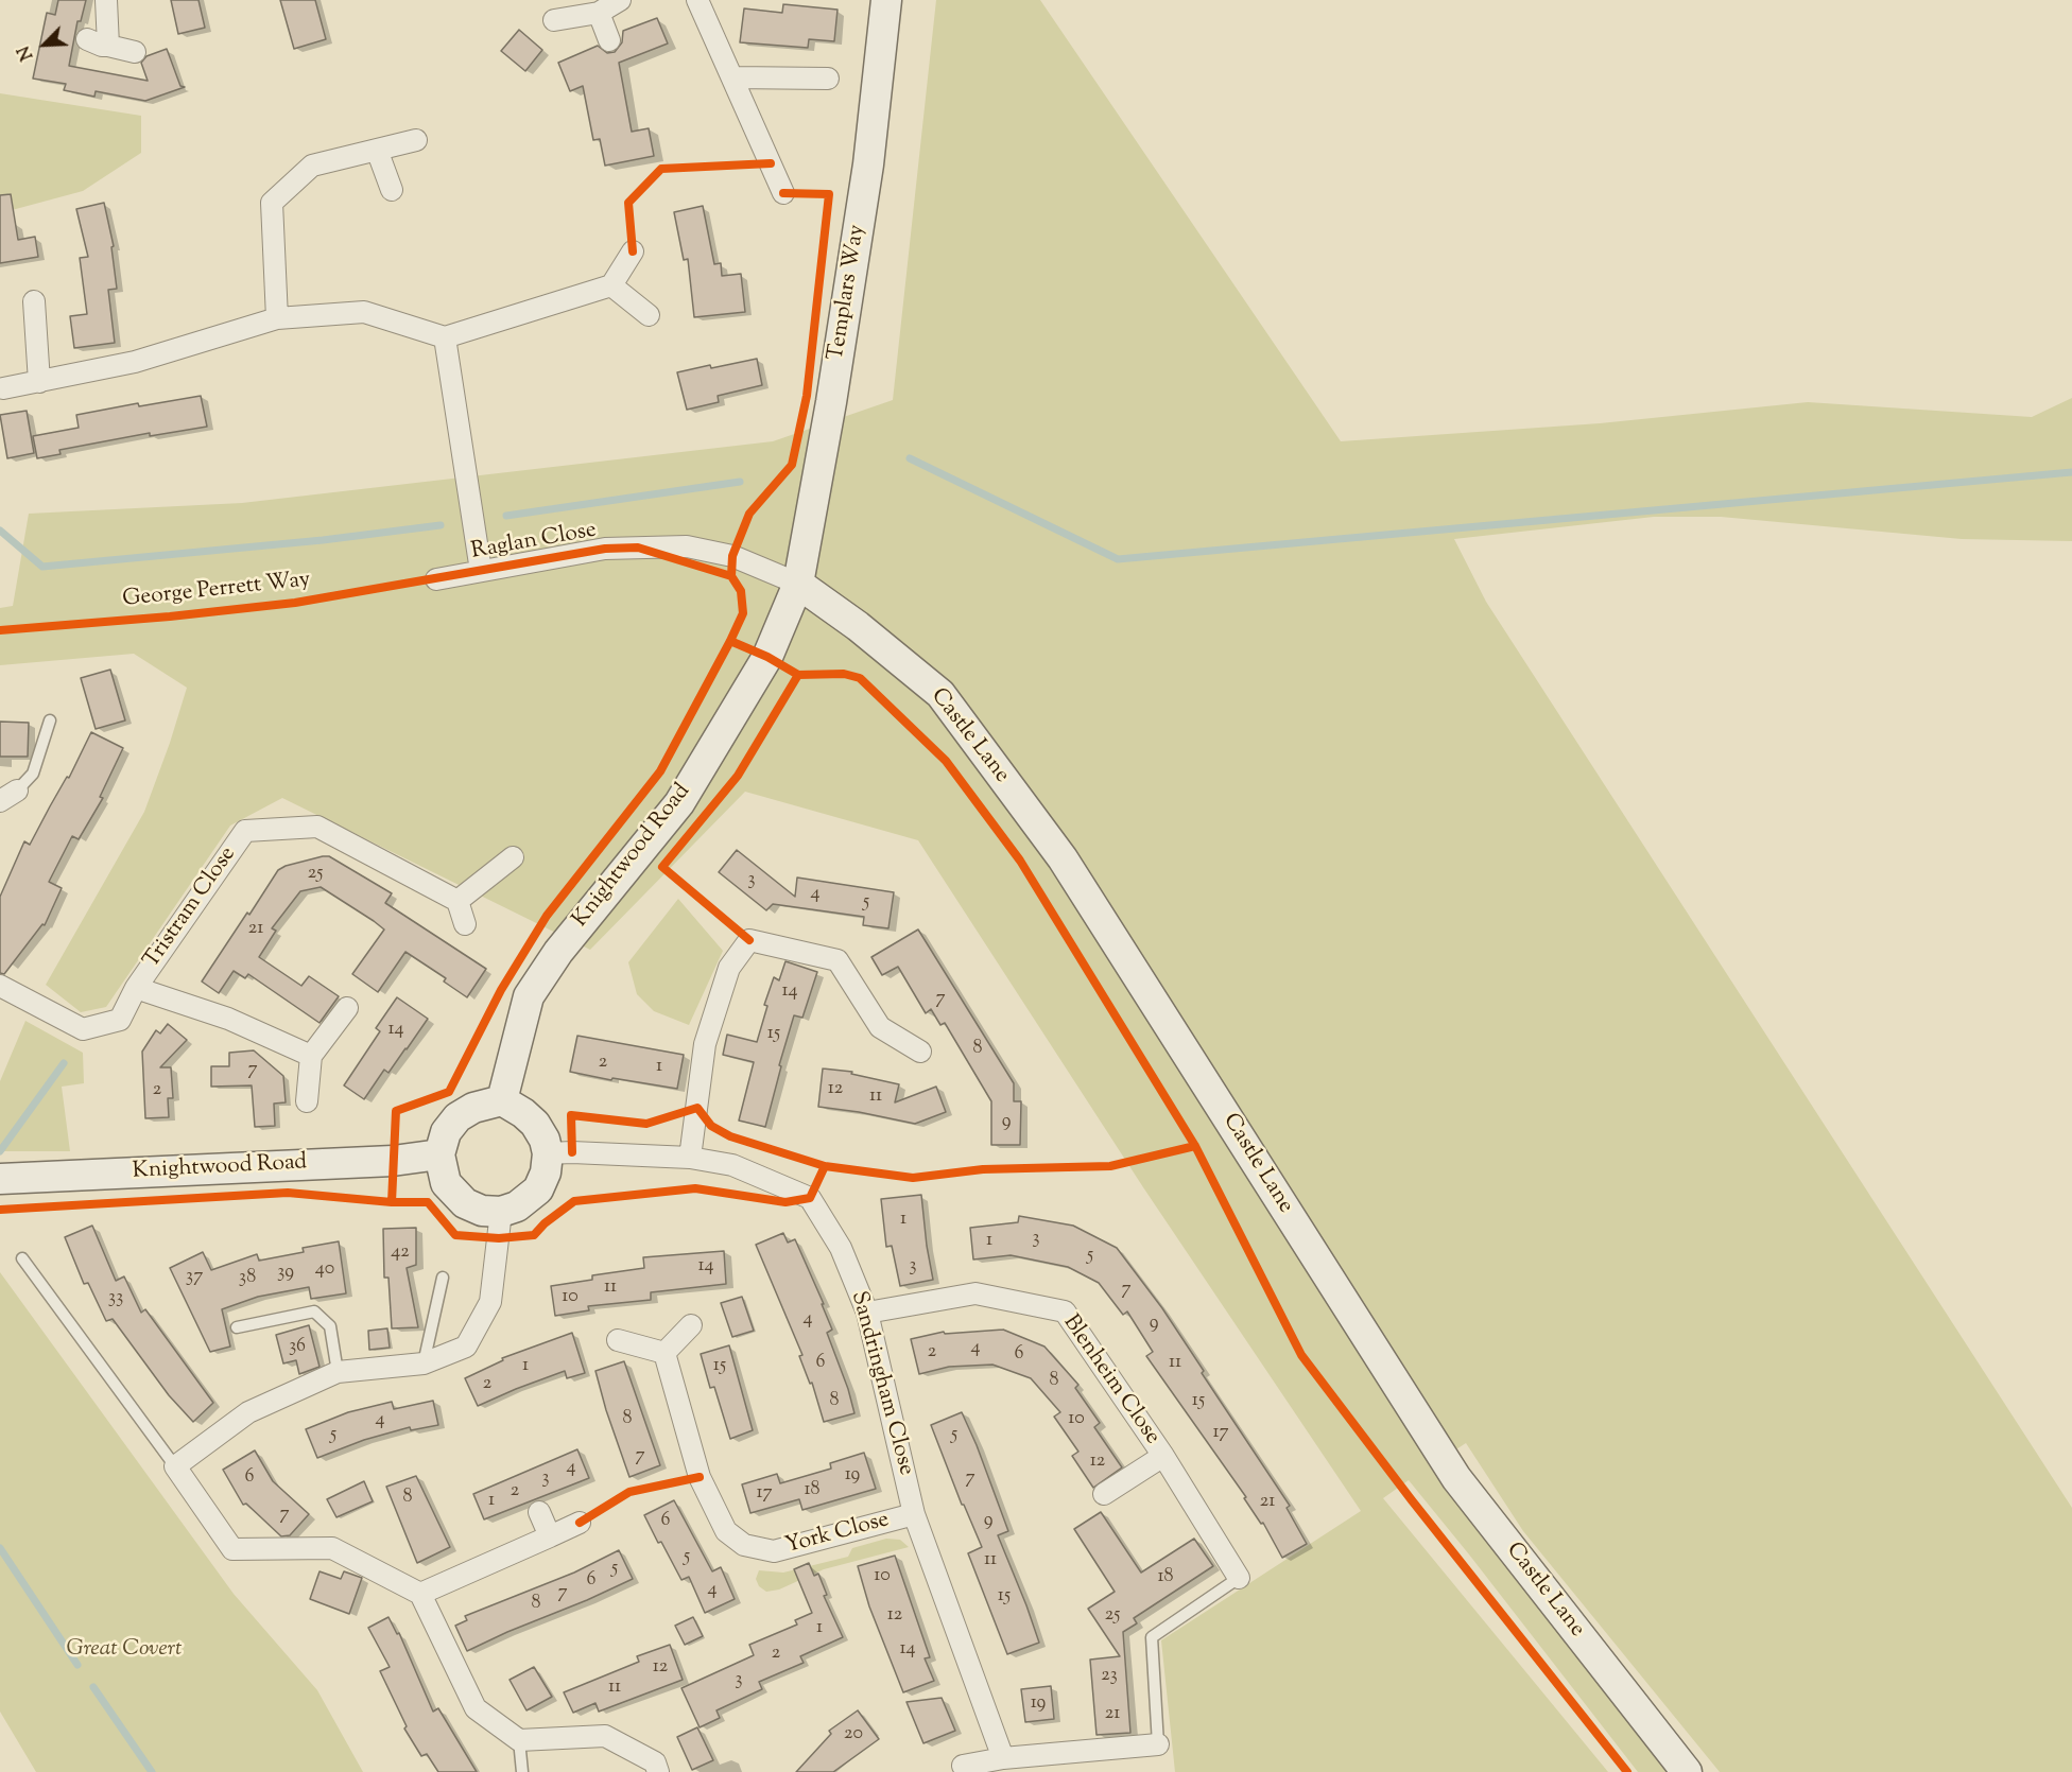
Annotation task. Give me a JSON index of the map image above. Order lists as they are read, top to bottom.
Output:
{
  "streets": {
    "street": [
      "Templars Way",
      "Raglan Close",
      "Castle Lane",
      "Knightwood Road",
      "Tristram Close",
      "Blenheim Close",
      "Sandringham Close",
      "York Close"
    ],
    "cycle path": ["George Perrett Way"]
  },
  "crossings": [
    ["Templars Way", "Raglan Close"],
    ["Templars Way", "Castle Lane"],
    ["Templars Way", "Knightwood Road"],
    ["Raglan Close", "Castle Lane"],
    ["Raglan Close", "Knightwood Road"],
    ["Castle Lane", "Knightwood Road"],
    ["Knightwood Road", "Sandringham Close"],
    ["Blenheim Close", "Sandringham Close"],
    ["Sandringham Close", "York Close"]
  ],
  "parks": ["Great Covert"],
  "house_numbers": [
    "25",
    "3",
    "4",
    "5",
    "21",
    "14",
    "7",
    "14",
    "15",
    "8",
    "2",
    "1",
    "7",
    "12",
    "2",
    "11",
    "9",
    "1",
    "3",
    "1",
    "42",
    "5",
    "14",
    "3",
    "40",
    "39",
    "37",
    "38",
    "11",
    "7",
    "10",
    "33",
    "4",
    "9",
    "36",
    "4",
    "2",
    "6",
    "6",
    "11",
    "1",
    "15",
    "8",
    "2",
    "8",
    "15",
    "8",
    "10",
    "4",
    "17",
    "5",
    "5",
    "7",
    "12",
    "4",
    "19",
    "6",
    "3",
    "7",
    "18",
    "2",
    "17",
    "8",
    "1",
    "21",
    "7",
    "6",
    "9",
    "5",
    "11",
    "5",
    "10",
    "18",
    "6",
    "4",
    "7",
    "15",
    "8",
    "12",
    "25",
    "1",
    "14",
    "2",
    "12",
    "23",
    "3",
    "11",
    "19",
    "21",
    "20"
  ],
  "north": "bottom left"
}
